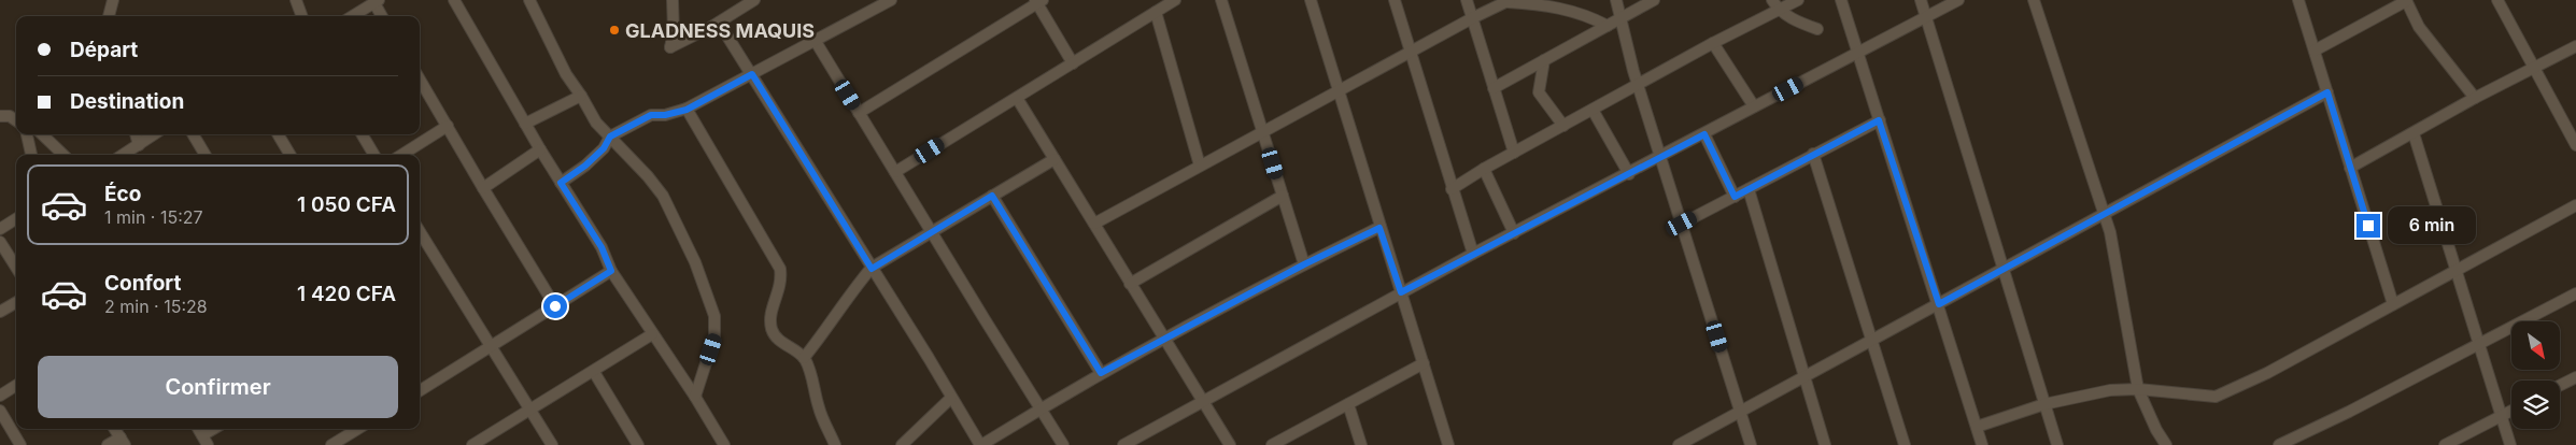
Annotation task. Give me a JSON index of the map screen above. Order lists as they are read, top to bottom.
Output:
{
  "places": ["GLADNESS MAQUIS"],
  "north": "bottom right",
  "page": {
    "banner": ["Départ", "Destination"],
    "list": [
      {
        "name": "Éco",
        "note": "1 min · 15:27",
        "value": "1 050 CFA"
      },
      {
        "name": "Confort",
        "note": "2 min · 15:28",
        "value": "1 420 CFA"
      }
    ],
    "bubble": "6 min",
    "buttons": "Confirmer"
  }
}
